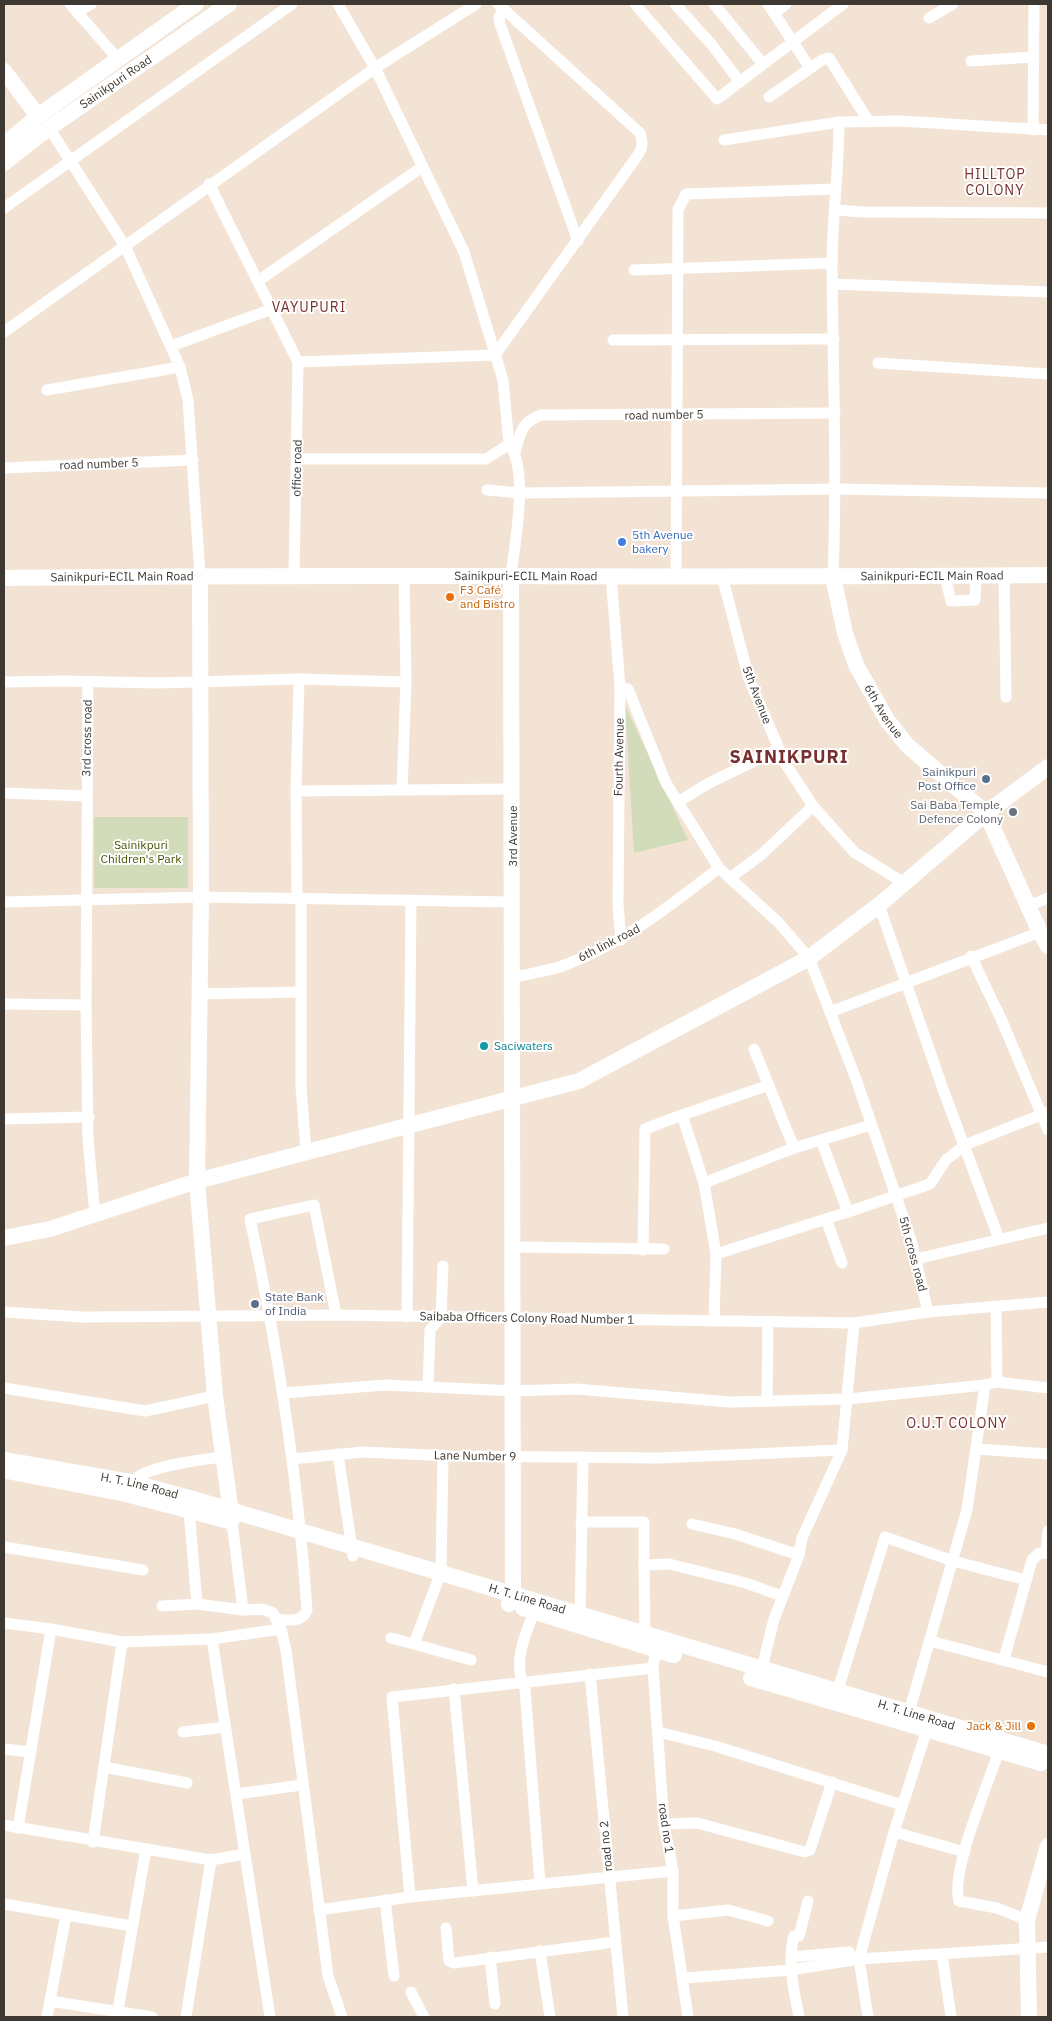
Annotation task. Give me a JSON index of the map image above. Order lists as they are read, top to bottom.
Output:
{
  "streets": {
    "street": [
      "Sainikpuri Road",
      "road number 5",
      "office road",
      "Sainikpuri-ECIL Main Road",
      "5th Avenue",
      "6th Avenue",
      "3rd cross road",
      "Fourth Avenue",
      "3rd Avenue",
      "6th link road",
      "5th cross road",
      "Saibaba Officers Colony Road Number 1",
      "Lane Number 9",
      "H. T. Line Road",
      "road no 1",
      "road no 2"
    ]
  },
  "crossings": [
    ["office road", "Sainikpuri-ECIL Main Road"],
    ["Sainikpuri-ECIL Main Road", "5th Avenue"],
    ["Sainikpuri-ECIL Main Road", "6th Avenue"],
    ["Sainikpuri-ECIL Main Road", "Fourth Avenue"],
    ["Sainikpuri-ECIL Main Road", "3rd Avenue"],
    ["Fourth Avenue", "6th link road"],
    ["Fourth Avenue", "5th cross road"],
    ["3rd Avenue", "6th link road"],
    ["3rd Avenue", "Saibaba Officers Colony Road Number 1"],
    ["3rd Avenue", "Lane Number 9"],
    ["3rd Avenue", "H. T. Line Road"],
    ["6th link road", "5th cross road"],
    ["5th cross road", "Saibaba Officers Colony Road Number 1"],
    ["H. T. Line Road", "road no 1"]
  ],
  "districts": [
    "HILLTOP COLONY",
    "VAYUPURI",
    "SAINIKPURI",
    "O.U.T COLONY"
  ],
  "parks": ["Sainikpuri Children's Park"],
  "places": [
    "5th Avenue bakery",
    "F3 Café and Bistro",
    "Sainikpuri Post Office",
    "Sai Baba Temple, Defence Colony",
    "Saciwaters",
    "State Bank of India",
    "Jack & Jill"
  ]
}
